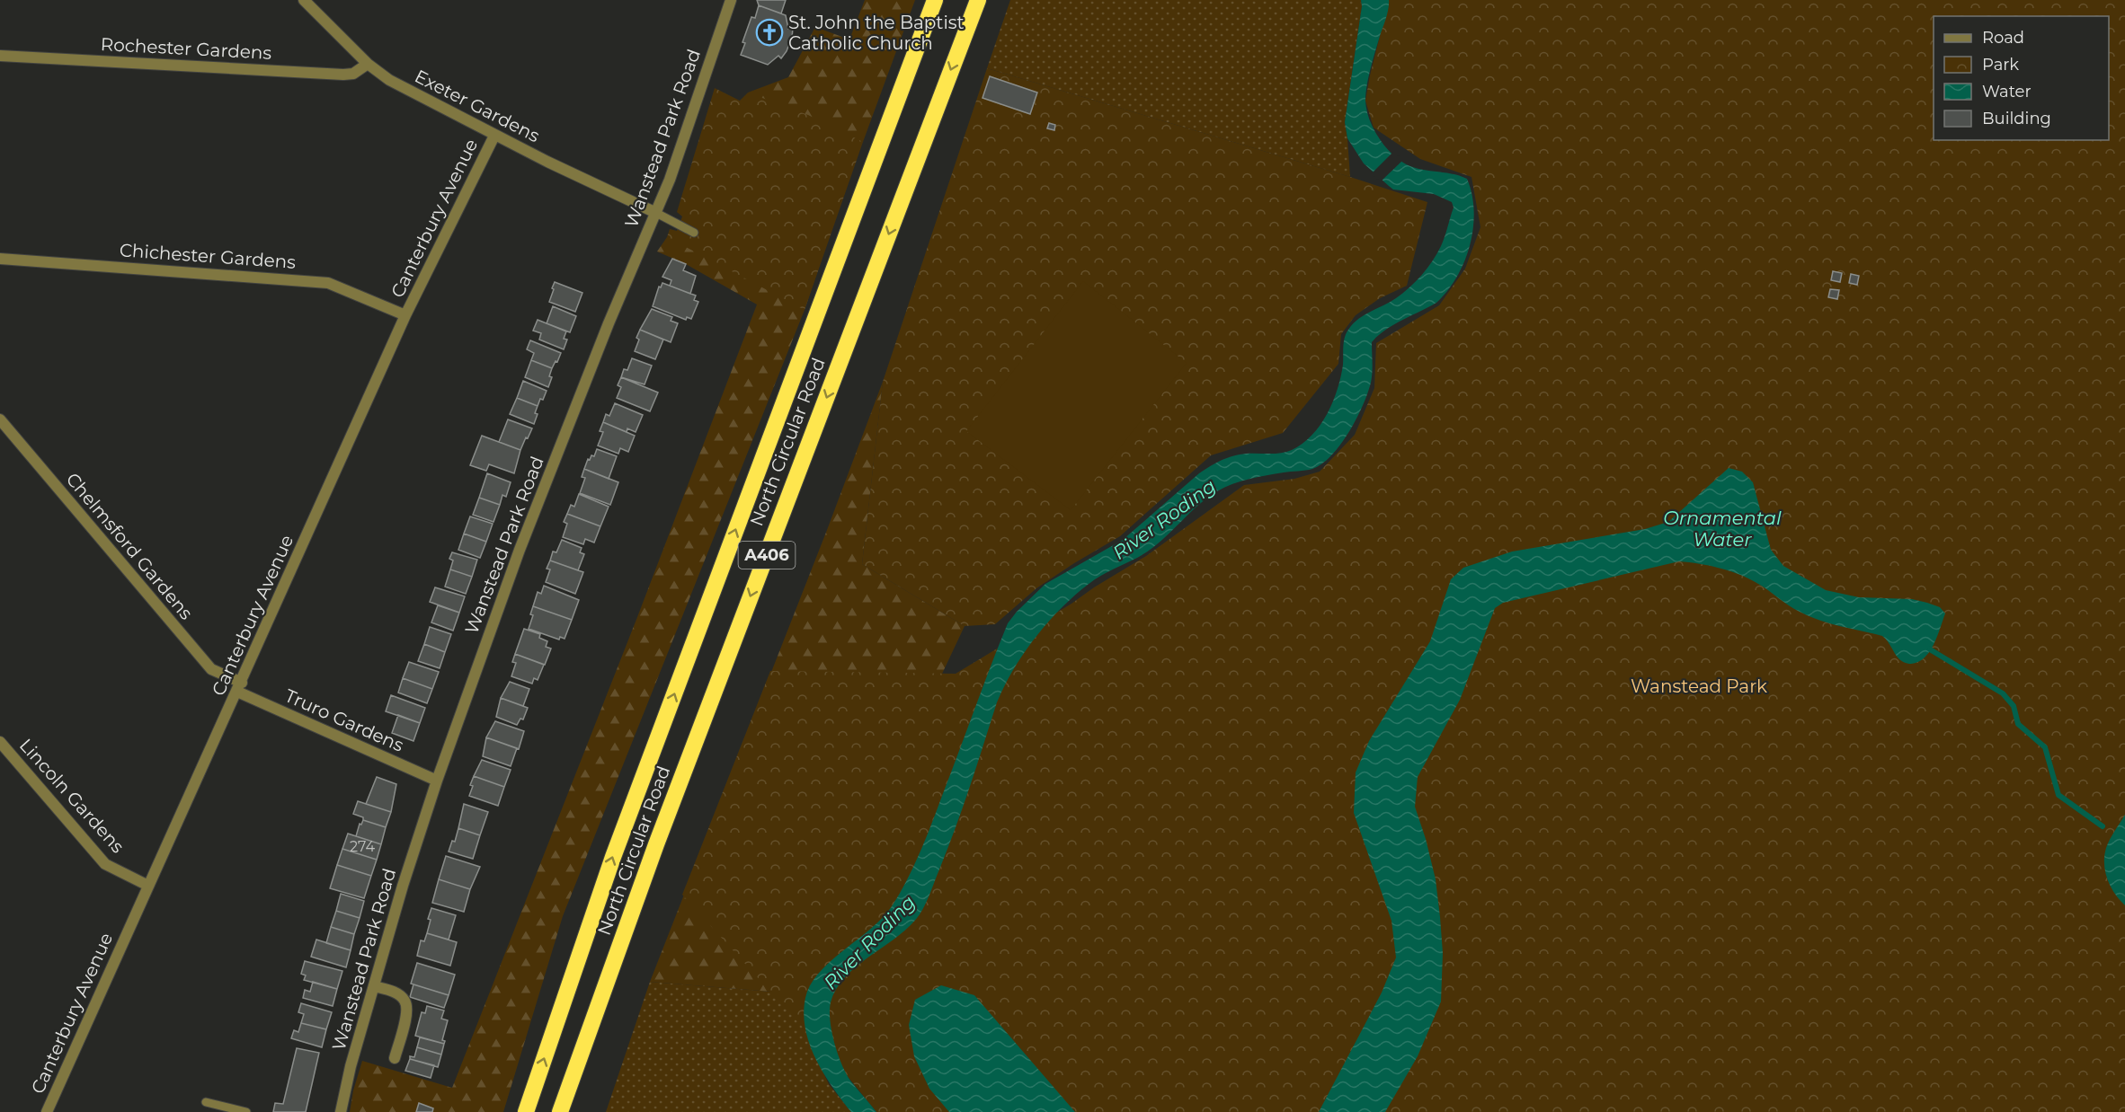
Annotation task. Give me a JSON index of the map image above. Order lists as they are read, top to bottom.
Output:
{
  "streets": {
    "highway": ["North Circular Road", "A406"],
    "street": [
      "Rochester Gardens",
      "Exeter Gardens",
      "Wanstead Park Road",
      "Canterbury Avenue",
      "Chichester Gardens",
      "Chelmsford Gardens",
      "Truro Gardens",
      "Lincoln Gardens"
    ]
  },
  "crossings": [
    ["Rochester Gardens", "Exeter Gardens"],
    ["Exeter Gardens", "Wanstead Park Road"],
    ["Exeter Gardens", "Canterbury Avenue"],
    ["Wanstead Park Road", "Truro Gardens"],
    ["Canterbury Avenue", "Chichester Gardens"],
    ["Canterbury Avenue", "Chelmsford Gardens"],
    ["Canterbury Avenue", "Truro Gardens"],
    ["Canterbury Avenue", "Lincoln Gardens"],
    ["Chelmsford Gardens", "Truro Gardens"]
  ],
  "water": ["Ornamental Water", "River Roding"],
  "parks": ["Wanstead Park"],
  "places": {
    "church": ["St. John the Baptist Catholic Church"]
  },
  "house_numbers": ["274"],
  "legend": [
    "Road",
    "Park",
    "Water",
    "Building"
  ]
}
